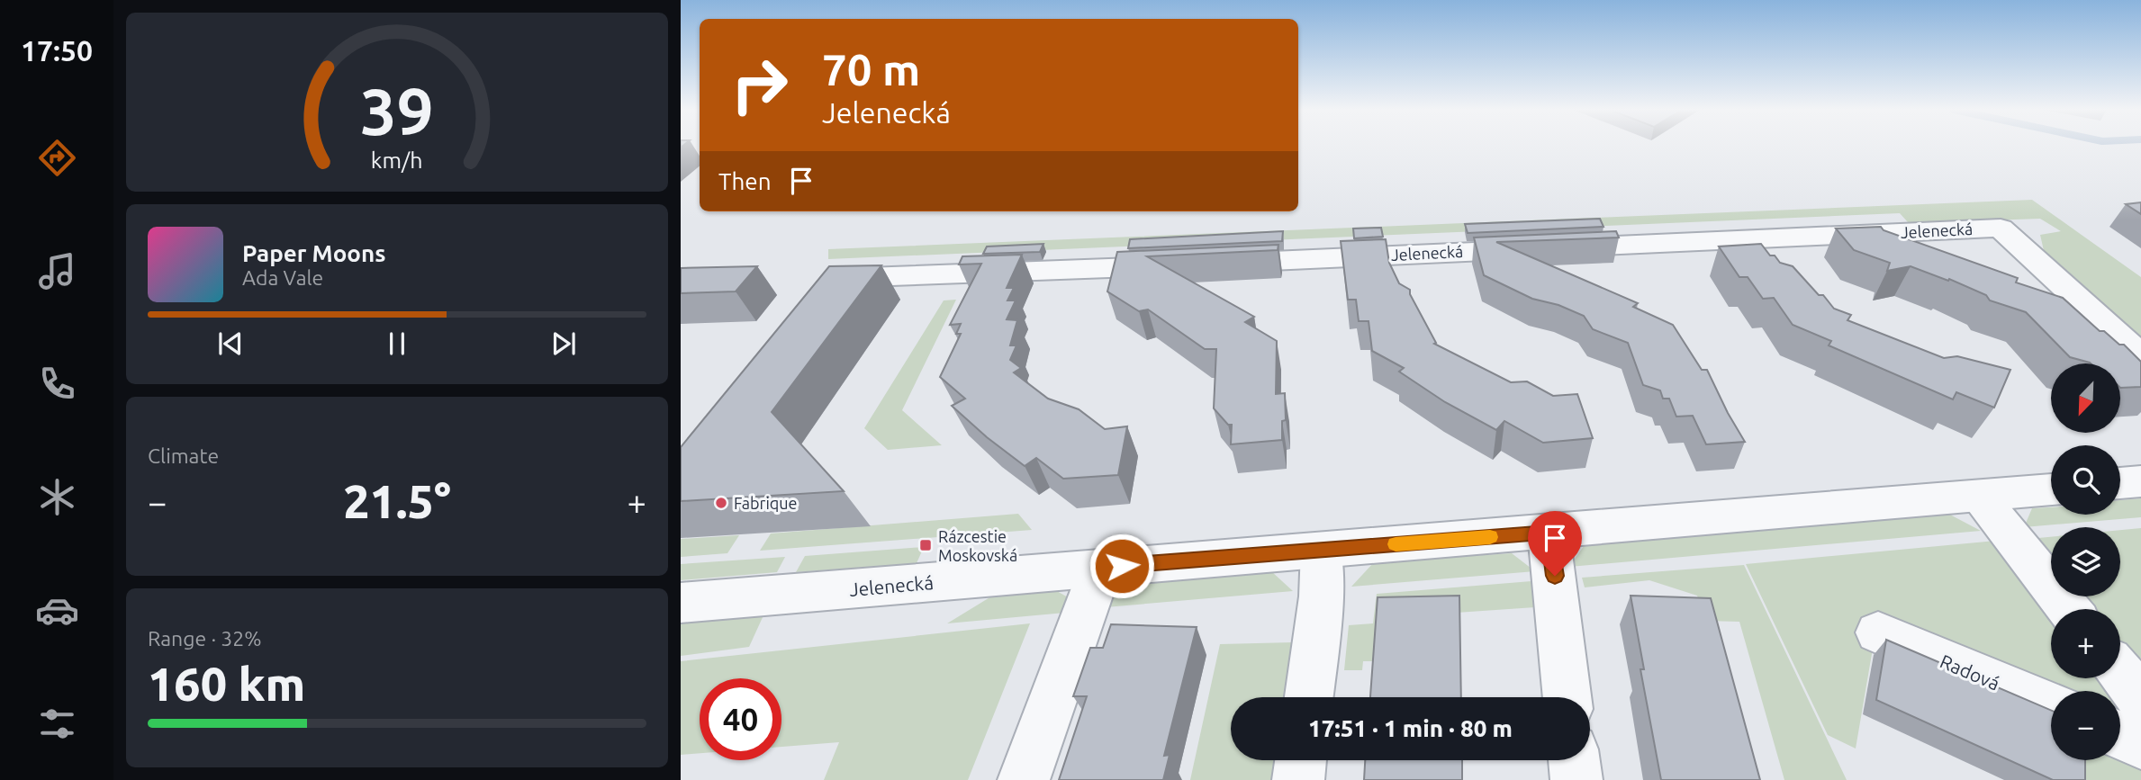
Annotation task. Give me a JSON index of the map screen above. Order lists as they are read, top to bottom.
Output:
{
  "streets": {
    "street": ["Jelenecká", "Radová"]
  },
  "places": {
    "other": ["Fabrique"],
    "transit": ["Rázcestie Moskovská"]
  },
  "north": "bottom left",
  "page": {
    "tabs": "17:50",
    "turn": ["70 m", "Jelenecká"],
    "then": "Then",
    "song": ["Paper Moons", "Ada Vale"],
    "map_buttons": ["+", "−"],
    "tile": [
      "Climate",
      ["Range · 32%", "160 km"]
    ],
    "heat": ["−", "21.5°", "+"],
    "limit": "40",
    "trip": "17:51 · 1 min · 80 m",
    "gauge": ["39", "km/h"]
  }
}
